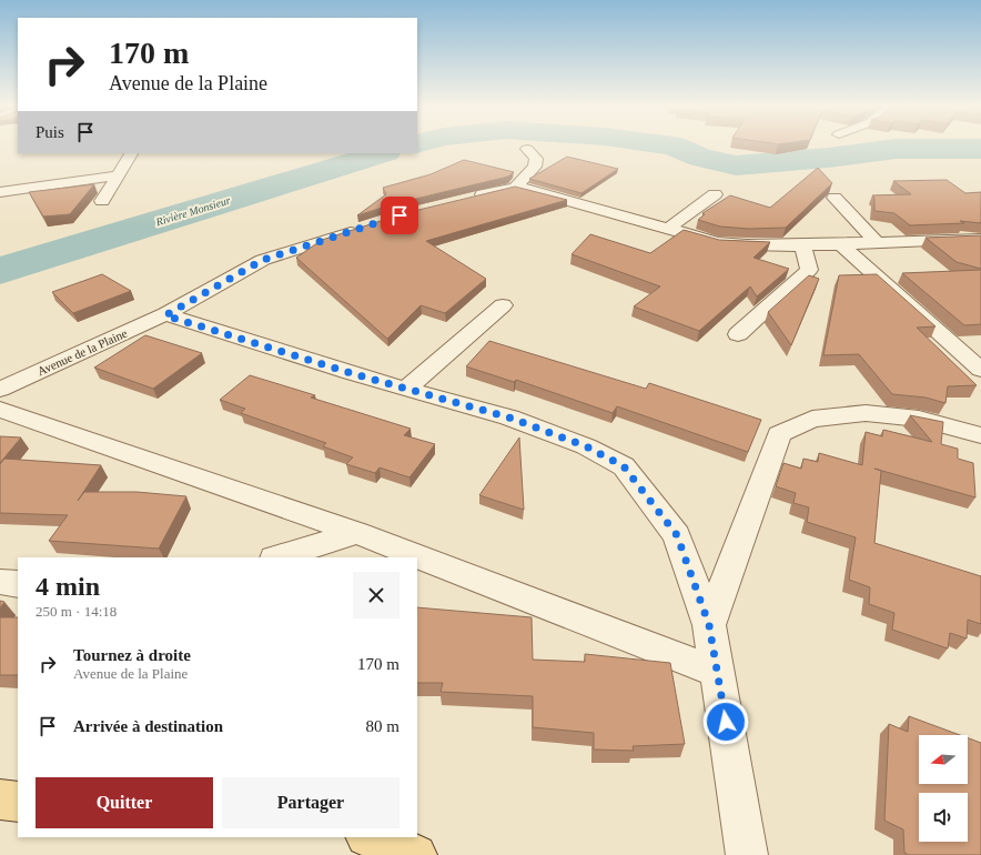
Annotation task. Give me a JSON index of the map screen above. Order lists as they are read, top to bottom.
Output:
{
  "streets": {
    "street": ["Avenue de la Plaine"]
  },
  "water": ["Rivière Monsieur"],
  "north": "left",
  "page": {
    "turn": ["170 m", "Avenue de la Plaine"],
    "then": "Puis",
    "heading": ["4 min", "250 m · 14:18"],
    "list": [
      {
        "name": "Tournez à droite",
        "note": "Avenue de la Plaine",
        "value": "170 m"
      },
      {
        "name": "Arrivée à destination",
        "value": "80 m"
      }
    ],
    "buttons": ["Quitter", "Partager"]
  }
}
